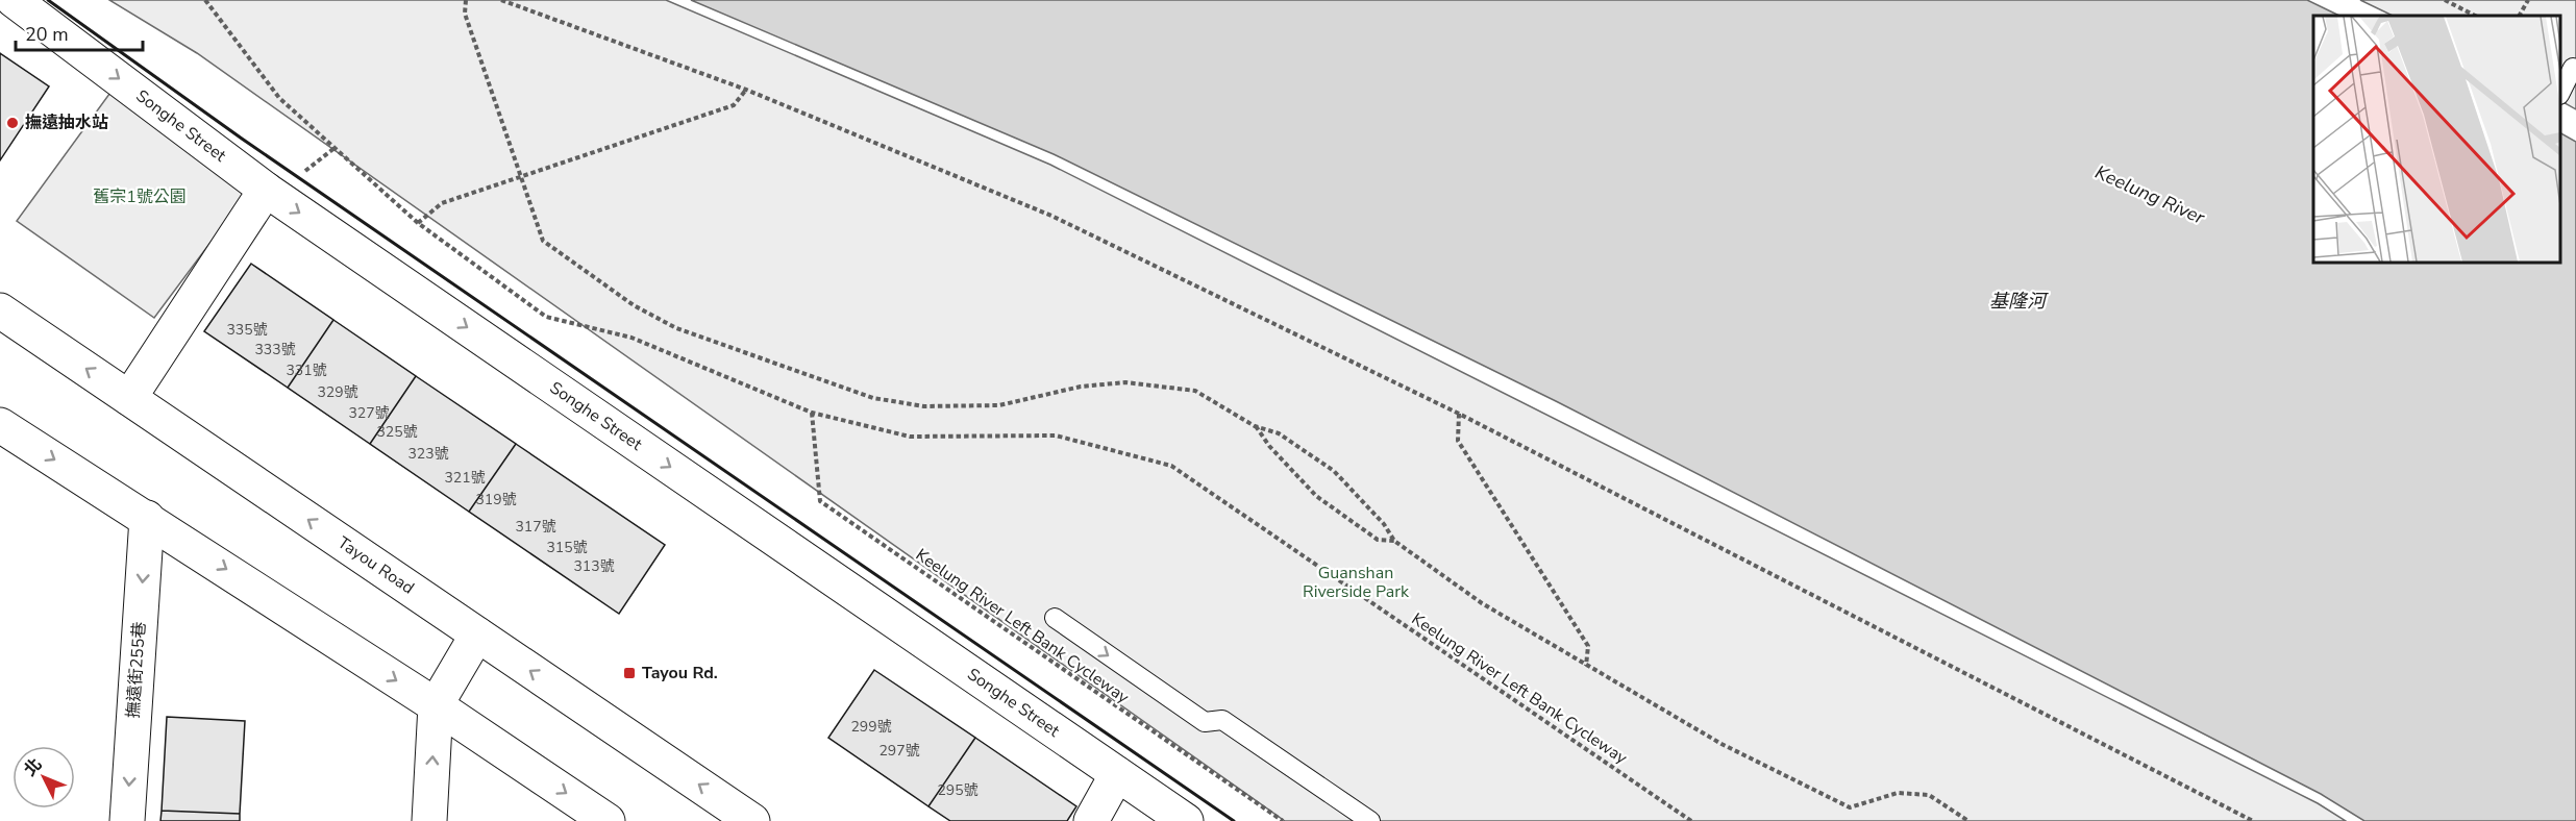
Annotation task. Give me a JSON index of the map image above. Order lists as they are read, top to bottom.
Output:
{
  "streets": {
    "street": ["Songhe Street", "Tayou Road", "撫遠街255巷"],
    "path": ["Keelung River Left Bank Cycleway"]
  },
  "one_way": ["Songhe Street"],
  "water": ["Keelung River", "基隆河"],
  "parks": ["舊宗1號公園", "Guanshan Riverside Park"],
  "places": {
    "other": ["撫遠抽水站"],
    "transit": ["Tayou Rd."]
  },
  "house_numbers": [
    "335號",
    "333號",
    "331號",
    "329號",
    "327號",
    "325號",
    "323號",
    "321號",
    "319號",
    "317號",
    "315號",
    "313號",
    "299號",
    "297號",
    "295號"
  ],
  "scale_bar": "20 m",
  "north": "top left"
}
